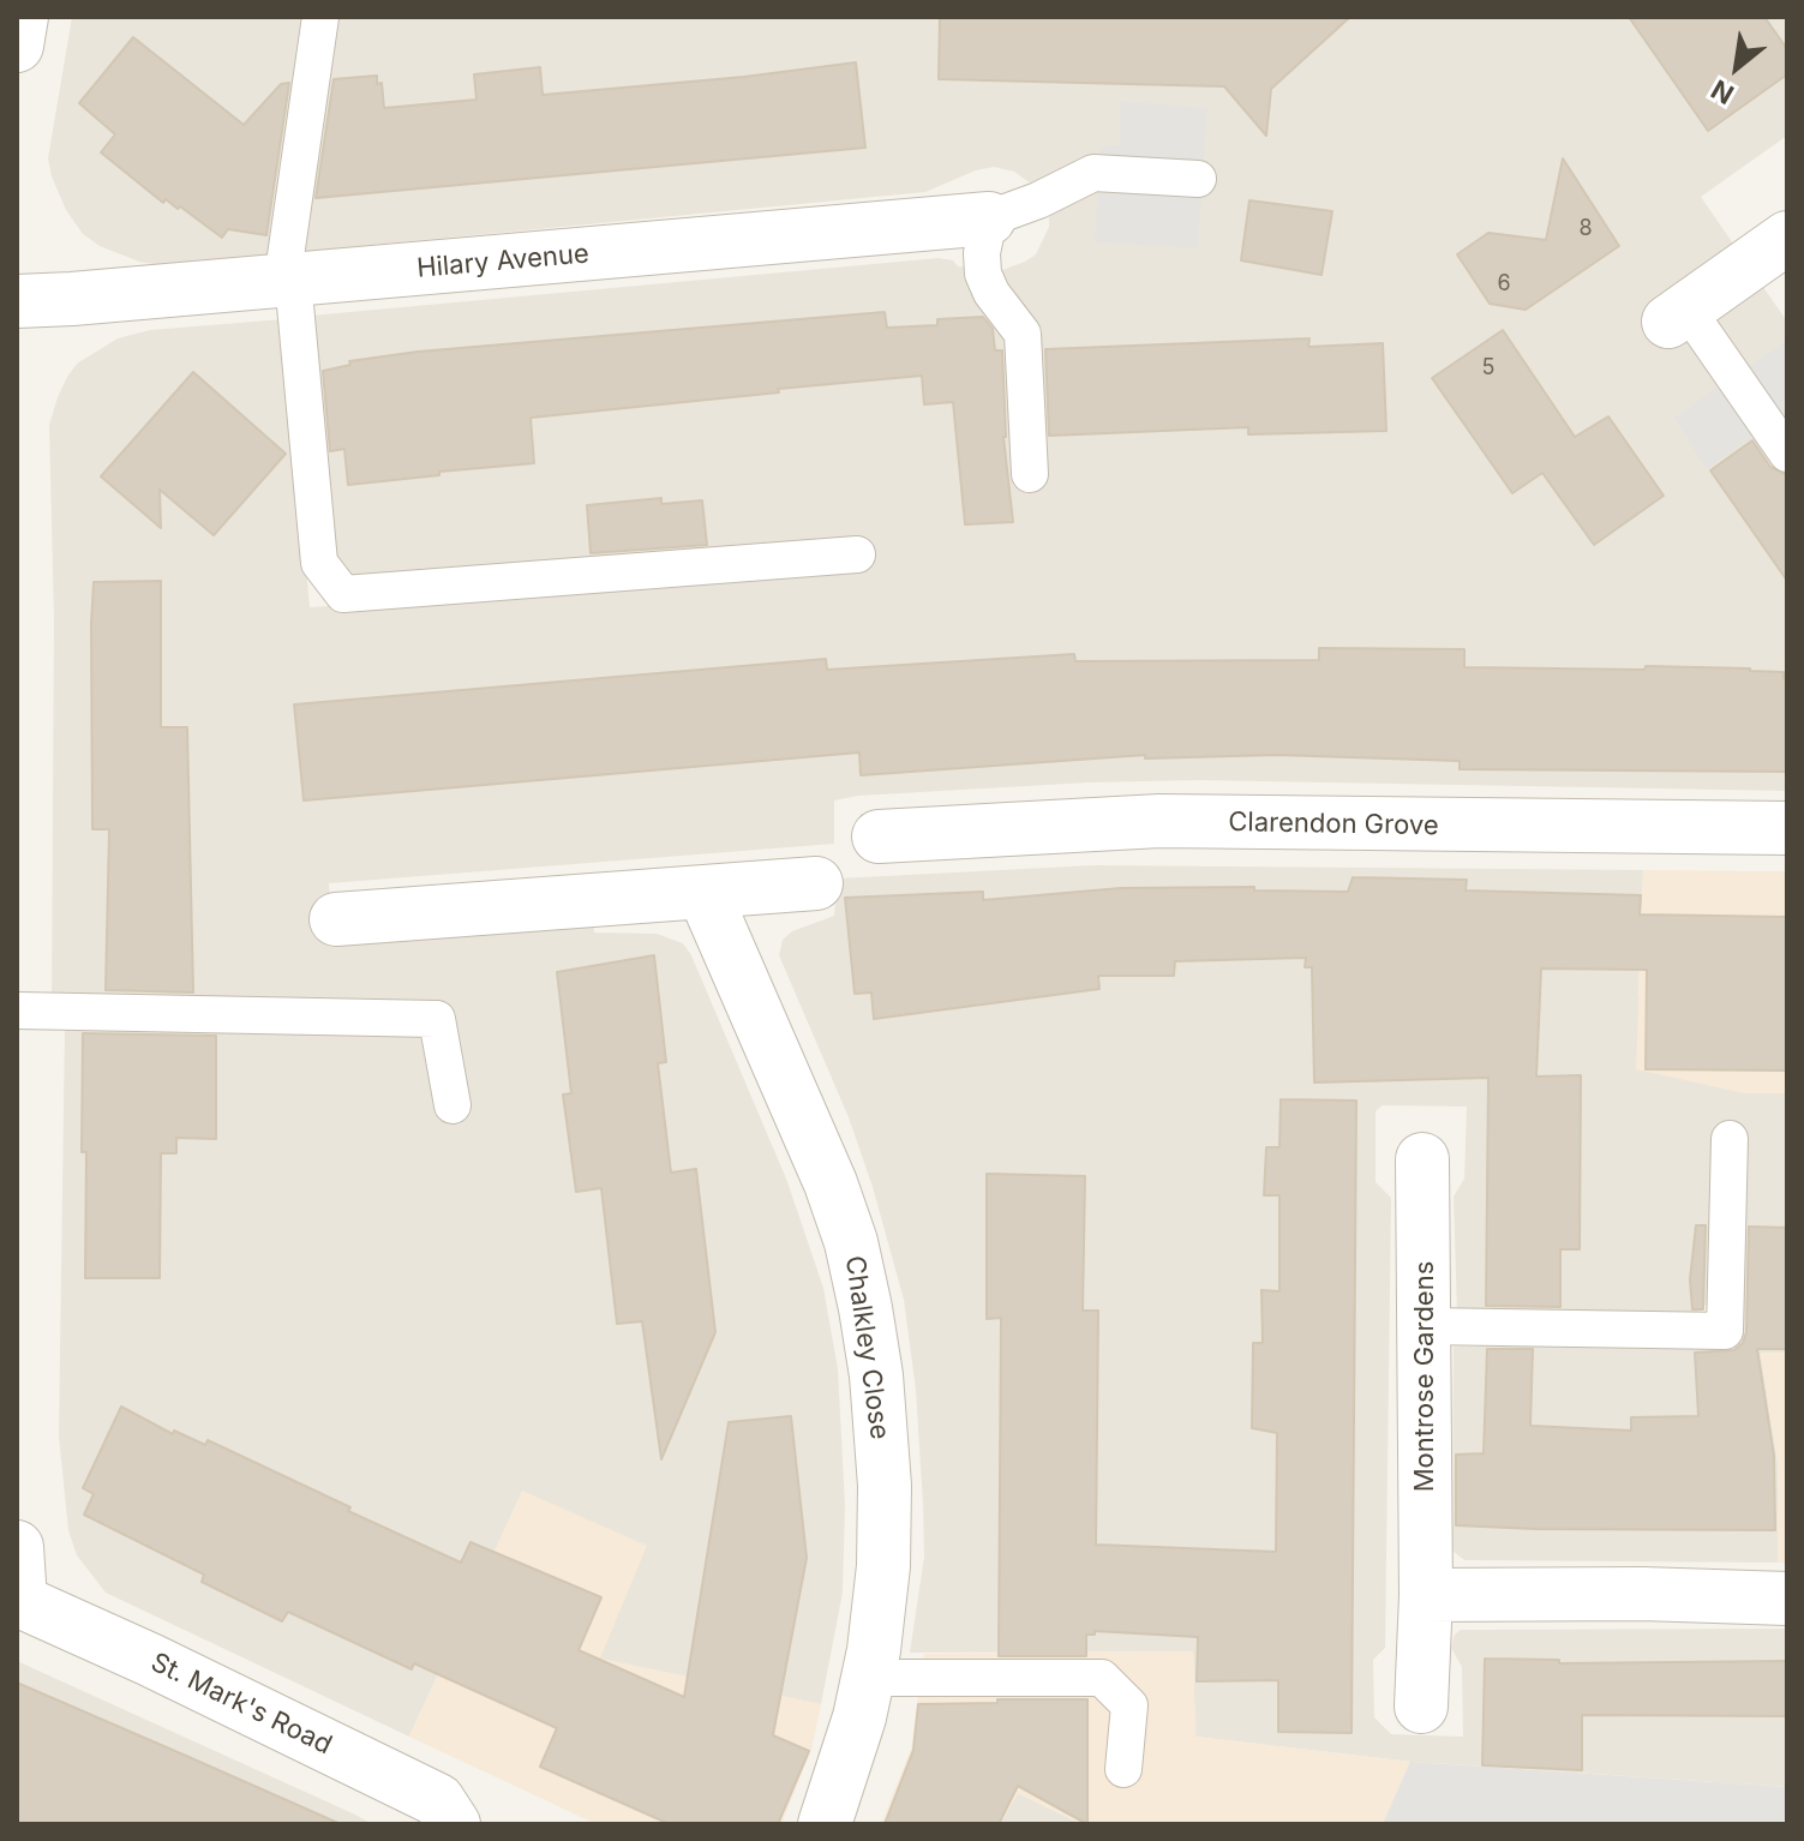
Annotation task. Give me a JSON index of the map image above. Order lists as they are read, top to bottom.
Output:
{
  "streets": {
    "street": [
      "Hilary Avenue",
      "Clarendon Grove",
      "Chalkley Close",
      "Montrose Gardens",
      "St. Mark's Road"
    ]
  },
  "house_numbers": ["8", "6", "5"],
  "north": "bottom left"
}
